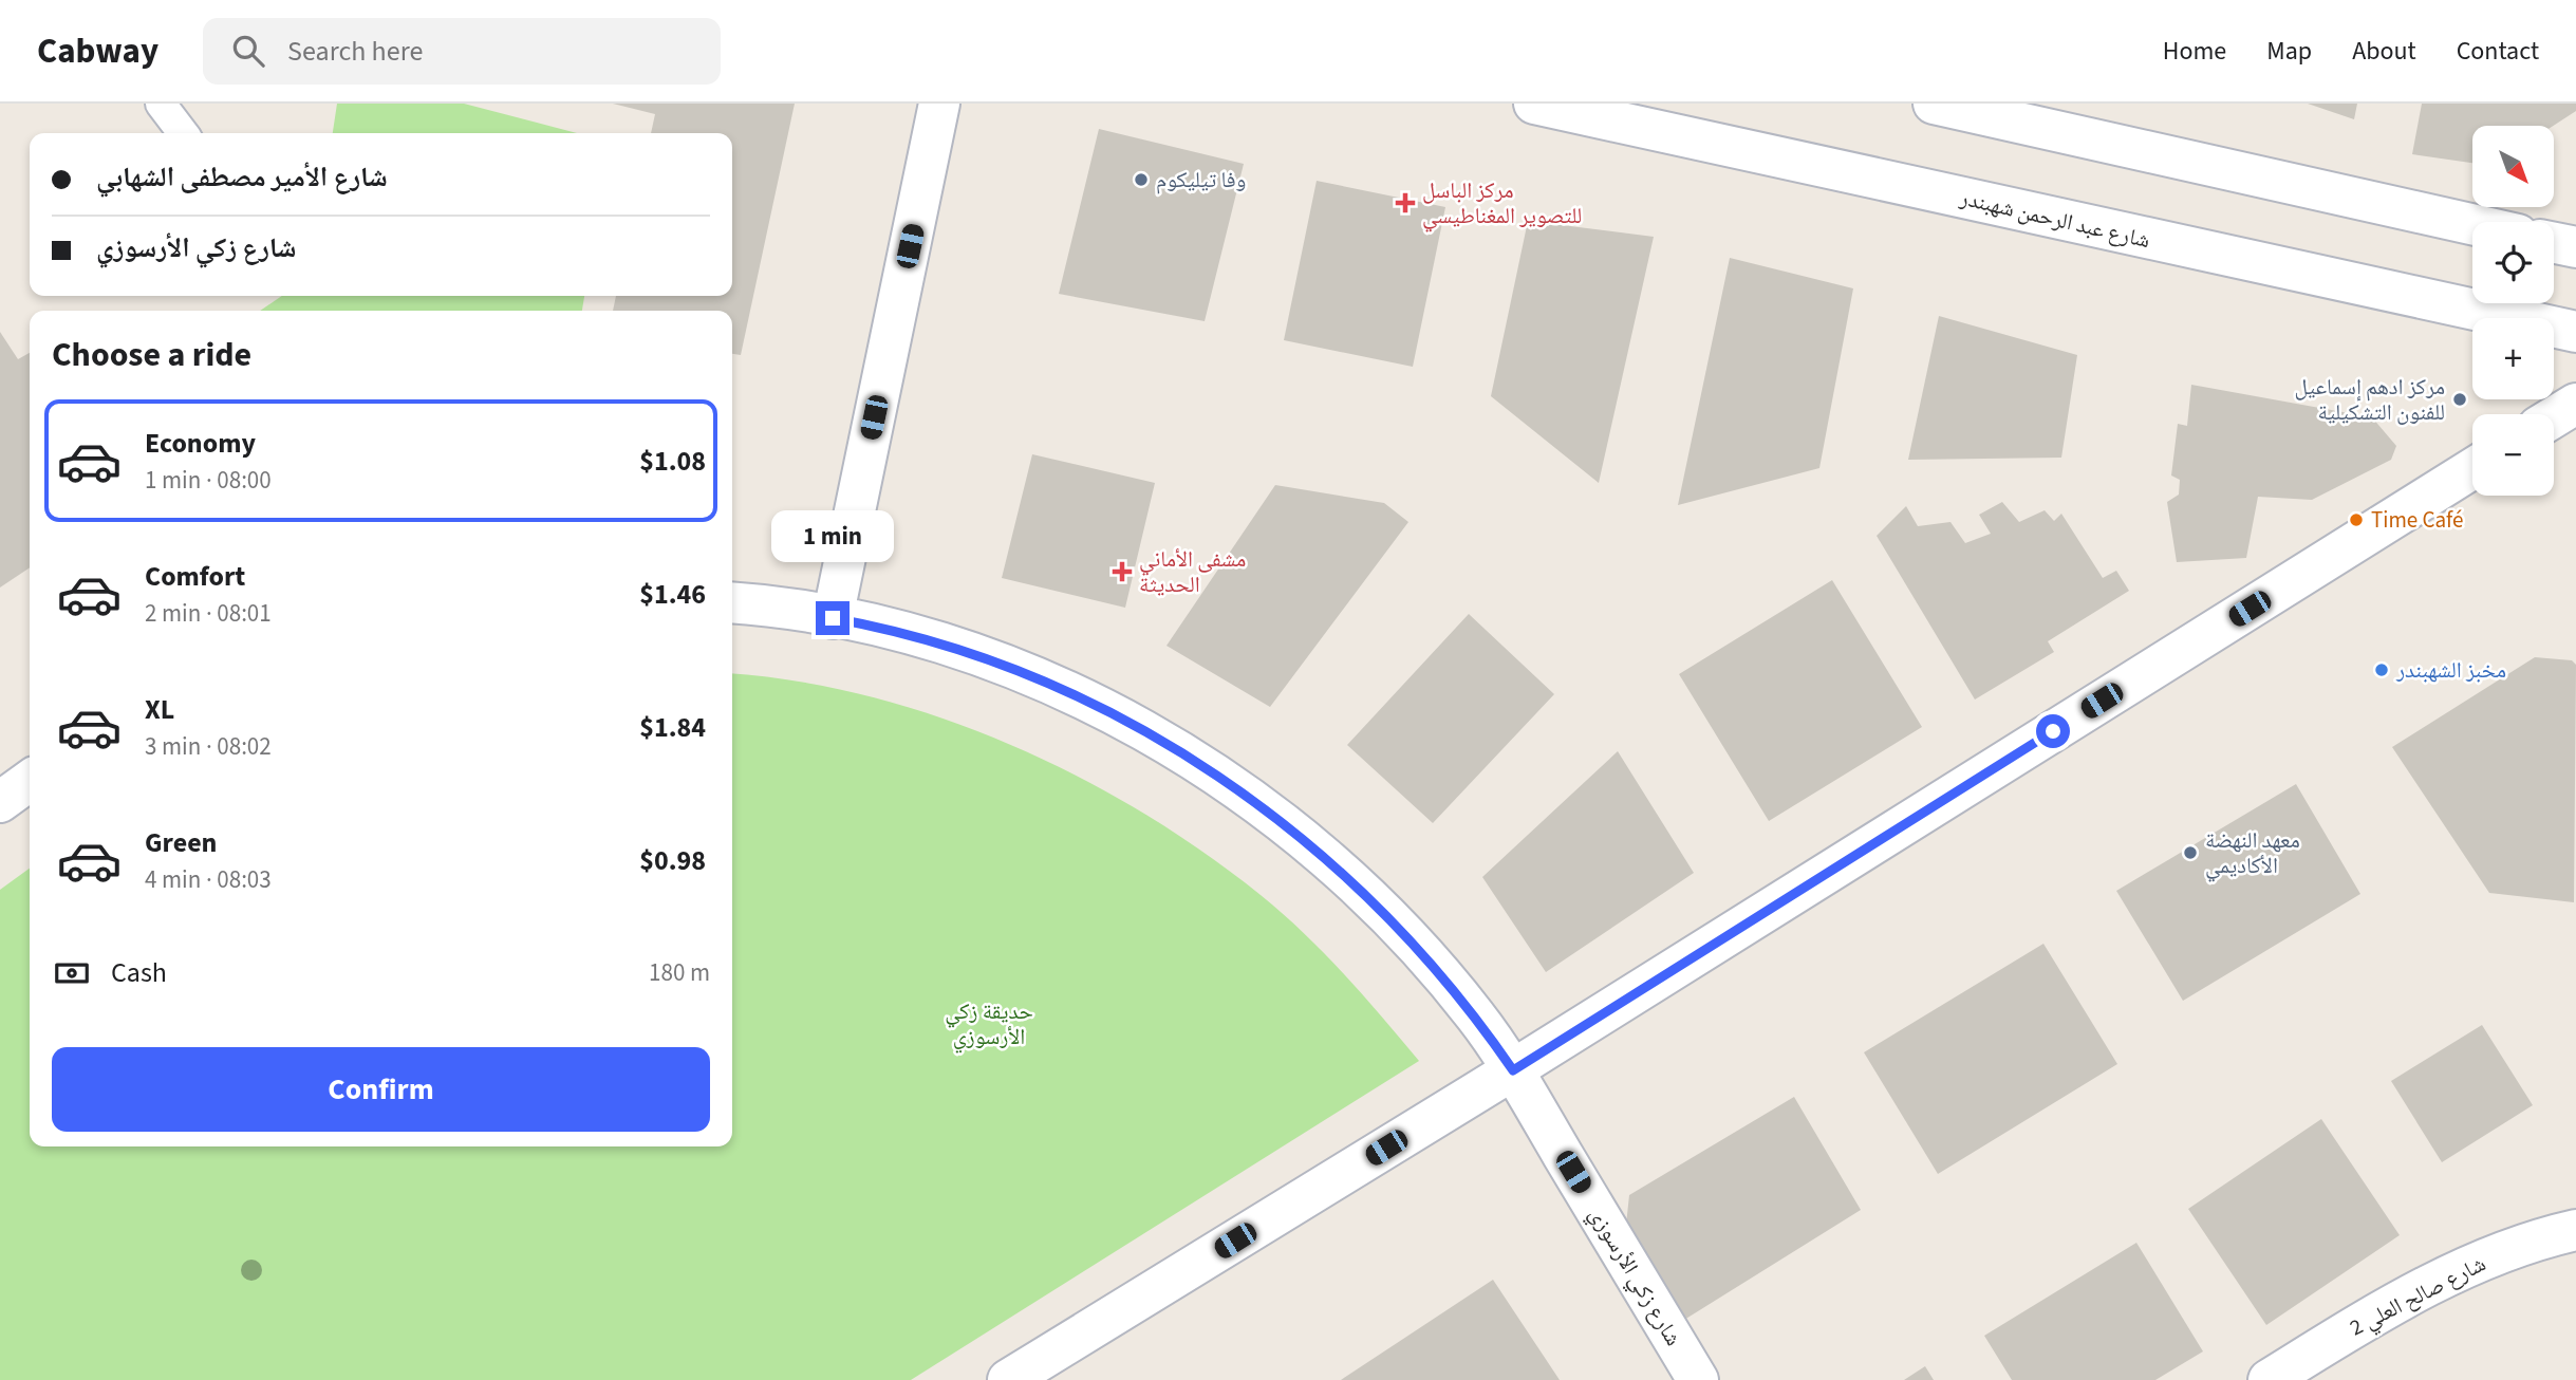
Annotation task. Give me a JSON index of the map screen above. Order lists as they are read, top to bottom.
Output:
{
  "streets": {
    "main road": ["شارع عبد الرحمن شهبندر", "شارع زكي الأرسوزي", "شارع صالح العلي 2"]
  },
  "parks": ["حديقة زكي الأرسوزي"],
  "places": {
    "other": [
      "وفا تيليكوم",
      "مركز ادهم إسماعيل للفنون التشكيلية",
      "Time Café",
      "مخبز الشهبندر",
      "معهد النهضة الأكاديمي"
    ],
    "health": ["مركز الباسل للتصوير المغناطيسي", "مشفى الأماني الحديثة"]
  },
  "north": "bottom right",
  "page": {
    "header": "Cabway",
    "search": "Search here",
    "nav": [
      "Home",
      "Map",
      "About",
      "Contact"
    ],
    "map_buttons": ["+", "−"],
    "banner": ["شارع الأمير مصطفى الشهابي", "شارع زكي الأرسوزي"],
    "heading": "Choose a ride",
    "list": [
      {
        "name": "Economy",
        "note": "1 min · 08:00",
        "value": "$1.08"
      },
      {
        "name": "Comfort",
        "note": "2 min · 08:01",
        "value": "$1.46"
      },
      {
        "name": "XL",
        "note": "3 min · 08:02",
        "value": "$1.84"
      },
      {
        "name": "Green",
        "note": "4 min · 08:03",
        "value": "$0.98"
      }
    ],
    "bubble": "1 min",
    "pay": ["Cash", "180 m"],
    "buttons": "Confirm"
  }
}
